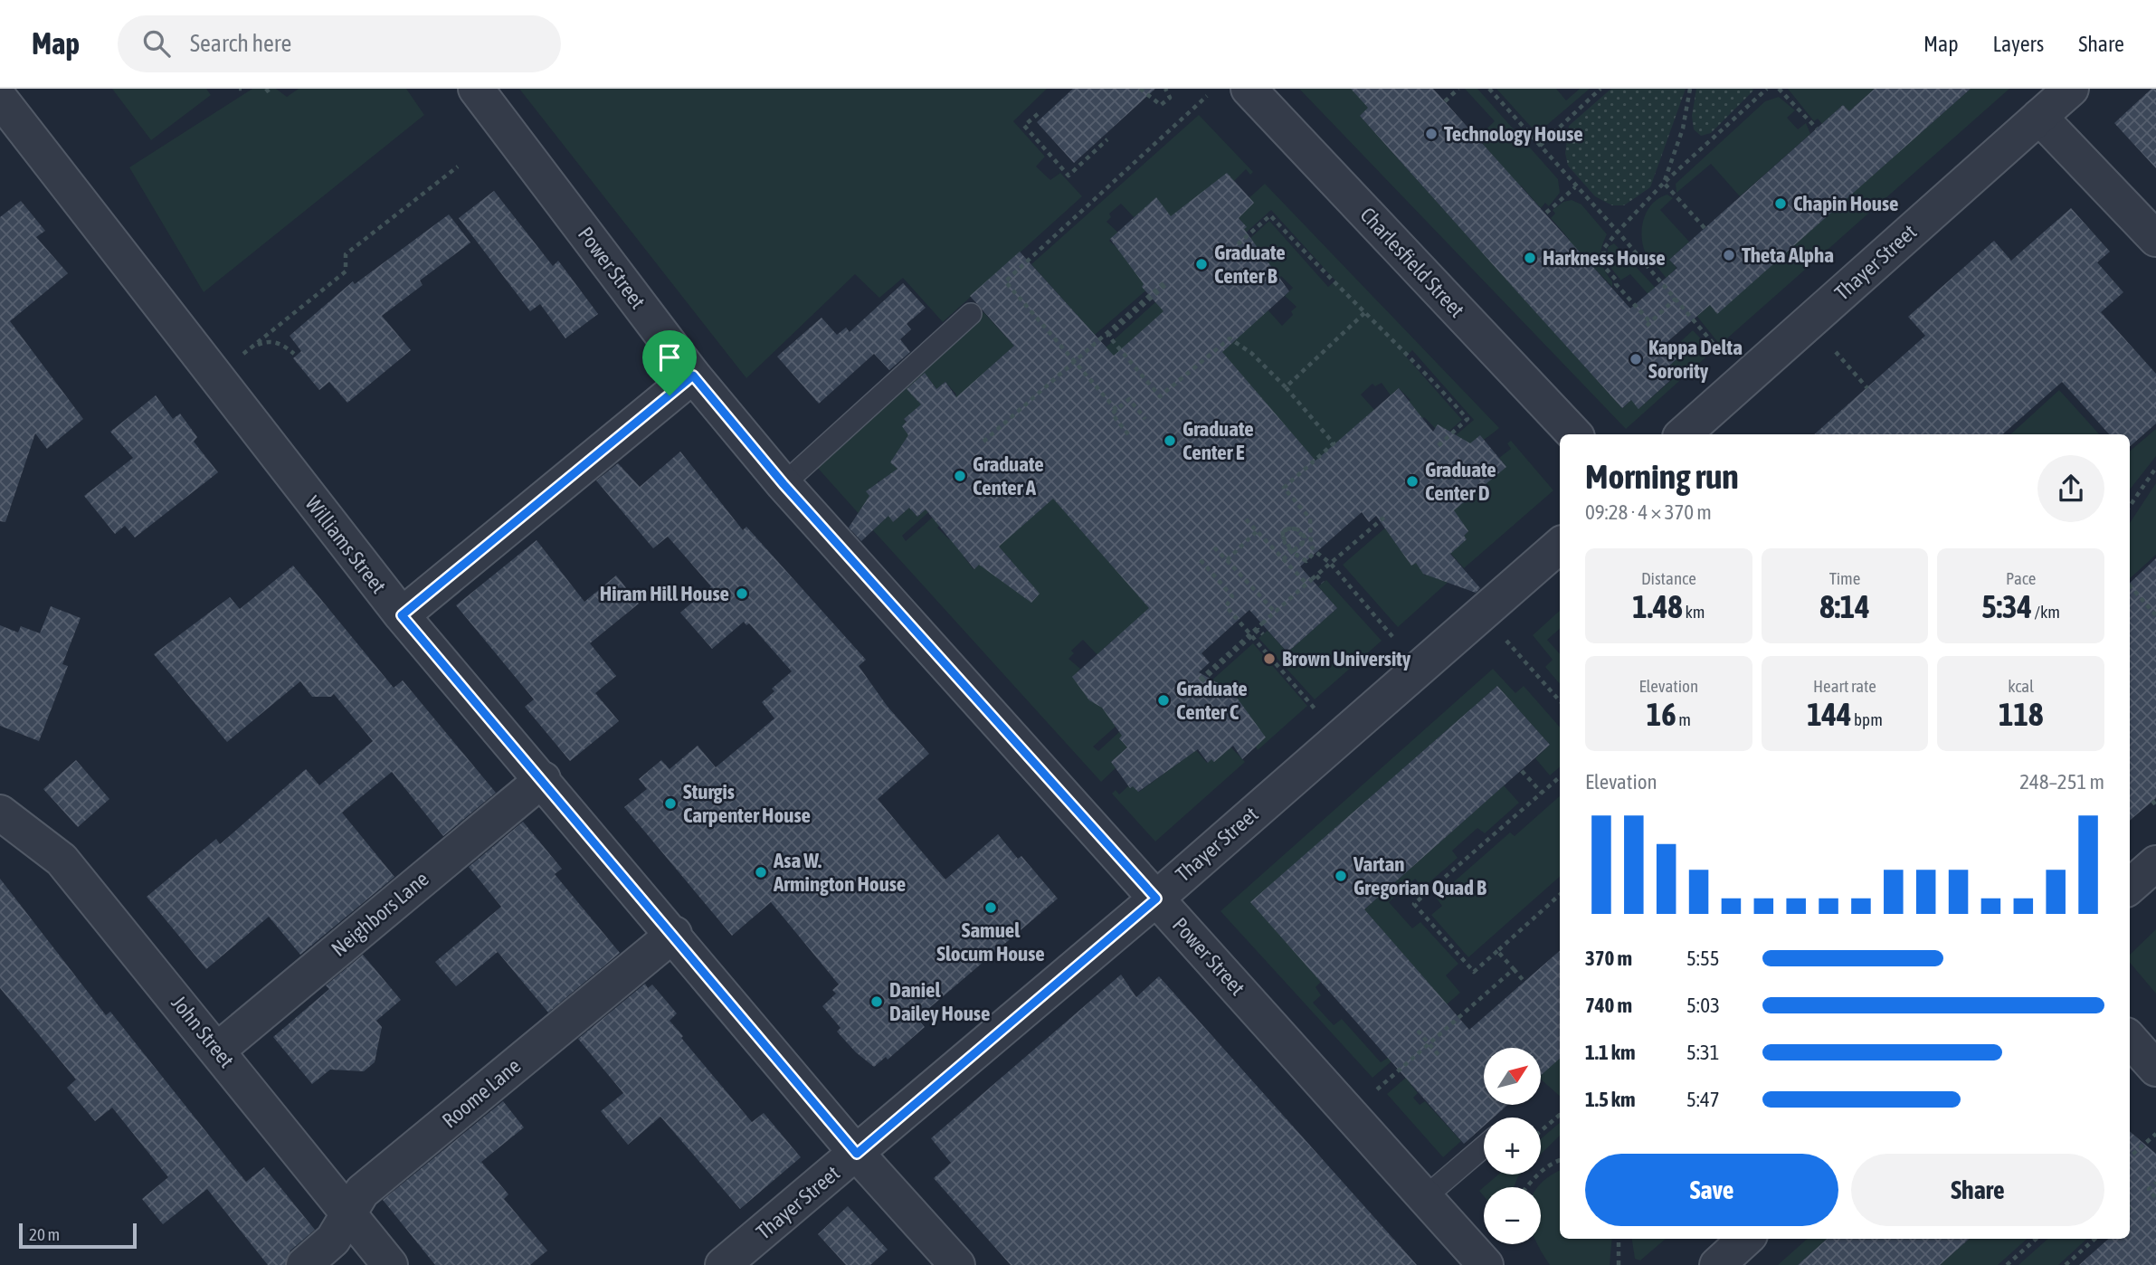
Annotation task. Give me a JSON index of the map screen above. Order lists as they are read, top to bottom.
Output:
{
  "streets": {
    "street": [
      "Charlesfield Street",
      "Thayer Street",
      "Power Street",
      "Williams Street",
      "Neighbors Lane",
      "John Street",
      "Roome Lane"
    ]
  },
  "crossings": [
    ["Thayer Street", "Power Street"],
    ["Thayer Street", "Williams Street"],
    ["Williams Street", "Neighbors Lane"],
    ["Williams Street", "Roome Lane"],
    ["Neighbors Lane", "John Street"],
    ["John Street", "Roome Lane"]
  ],
  "places": [
    "Technology House",
    "Chapin House",
    "Theta Alpha",
    "Harkness House",
    "Graduate Center B",
    "Kappa Delta Sorority",
    "Graduate Center E",
    "Graduate Center A",
    "Graduate Center D",
    "Hiram Hill House",
    "Brown University",
    "Graduate Center C",
    "Sturgis Carpenter House",
    "Asa W. Armington House",
    "Vartan Gregorian Quad B",
    "Samuel Slocum House",
    "Daniel Dailey House"
  ],
  "scale_bar": "20 m",
  "north": "top right",
  "page": {
    "header": "Map",
    "search": "Search here",
    "nav": ["Map", "Layers", "Share"],
    "heading": ["Morning run", "09:28 · 4 × 370 m"],
    "stats": [
      ["Distance", "1.48 km"],
      ["Time", "8:14"],
      ["Pace", "5:34 /km"],
      ["Elevation", "16 m"],
      ["Heart rate", "144 bpm"],
      ["kcal", "118"]
    ],
    "chart": ["Elevation", "248–251 m"],
    "list": [
      {
        "name": "370 m",
        "note": "5:55"
      },
      {
        "name": "740 m",
        "note": "5:03"
      },
      {
        "name": "1.1 km",
        "note": "5:31"
      },
      {
        "name": "1.5 km",
        "note": "5:47"
      }
    ],
    "map_buttons": ["+", "−"],
    "buttons": ["Save", "Share"],
    "scale": "20 m"
  }
}
